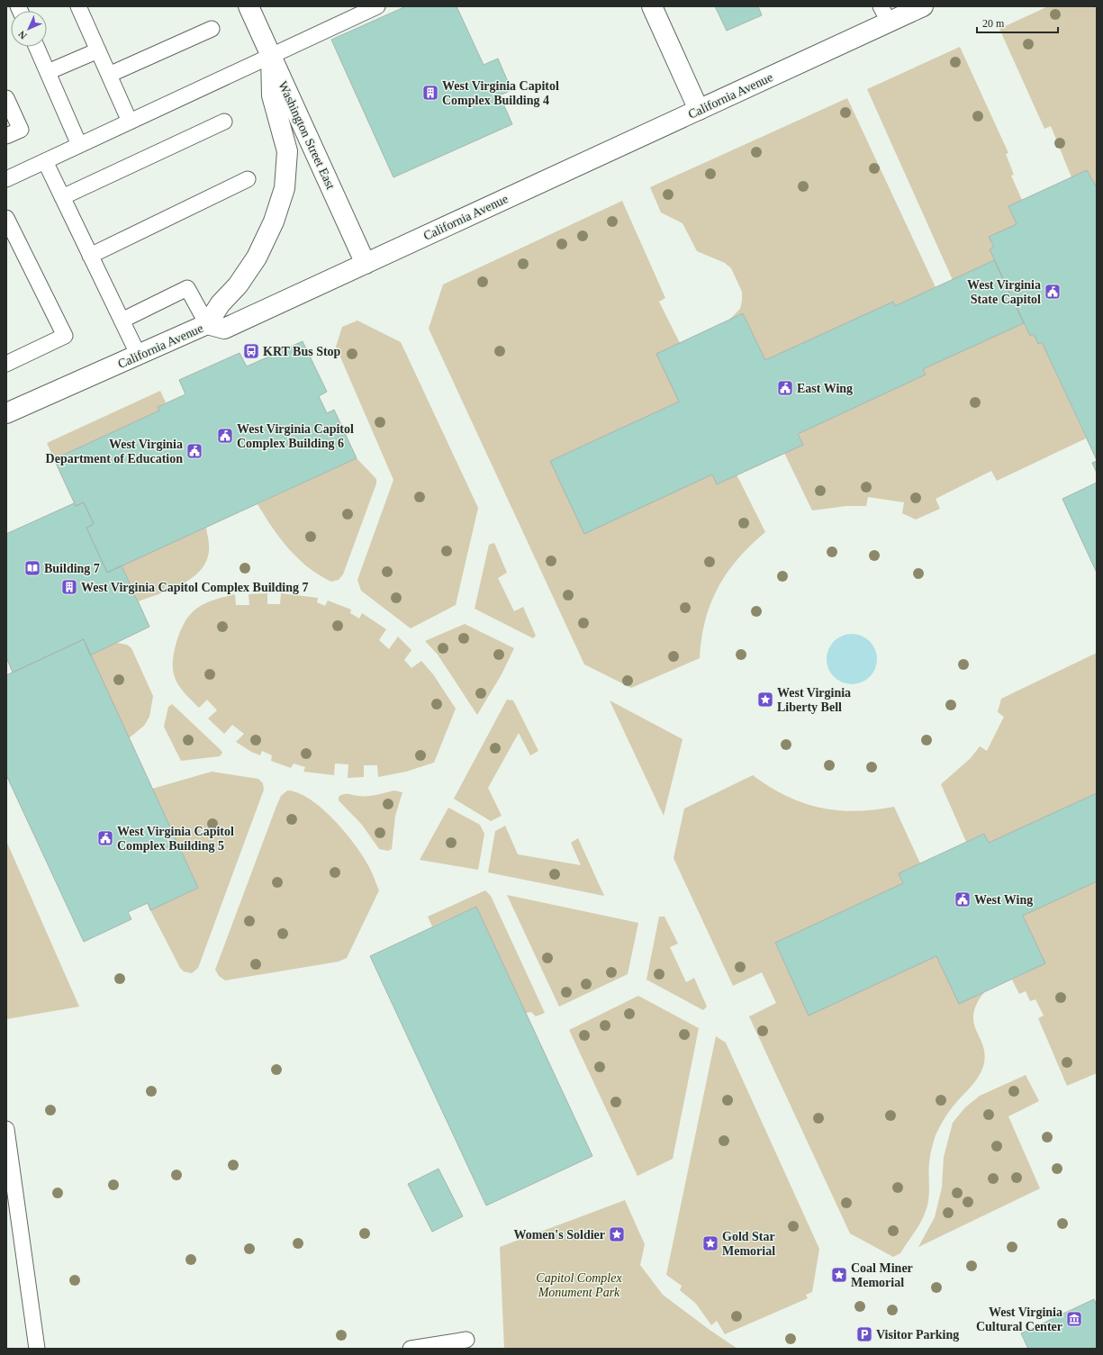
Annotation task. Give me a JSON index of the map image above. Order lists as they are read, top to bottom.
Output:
{
  "streets": {
    "street": ["California Avenue", "Washington Street East"]
  },
  "crossings": [
    ["California Avenue", "Washington Street East"]
  ],
  "parks": ["Capitol Complex Monument Park"],
  "places": {
    "building": ["West Virginia Capitol Complex Building 4", "West Virginia Capitol Complex Building 7"],
    "public building": [
      "West Virginia State Capitol",
      "East Wing",
      "West Virginia Capitol Complex Building 6",
      "West Virginia Department of Education",
      "West Virginia Capitol Complex Building 5",
      "West Wing"
    ],
    "bus stop": ["KRT Bus Stop"],
    "library": ["Building 7"],
    "place": [
      "West Virginia Liberty Bell",
      "Women's Soldier",
      "Gold Star Memorial",
      "Coal Miner Memorial"
    ],
    "museum": ["West Virginia Cultural Center"],
    "parking": ["Visitor Parking"]
  },
  "scale_bar": "20 m",
  "north": "bottom left"
}
